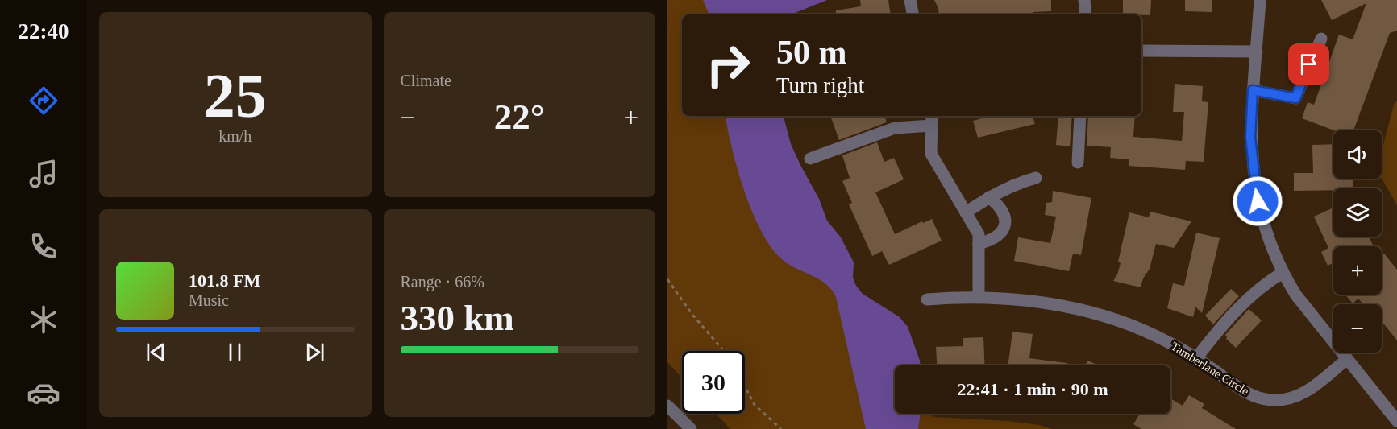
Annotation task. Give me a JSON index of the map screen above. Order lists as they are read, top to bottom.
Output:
{
  "streets": {
    "street": ["Tamberlane Circle"]
  },
  "page": {
    "tabs": "22:40",
    "tile": [
      ["25", "km/h"],
      "Climate",
      ["Range · 66%", "330 km"]
    ],
    "turn": ["50 m", "Turn right"],
    "heat": ["−", "22°", "+"],
    "map_buttons": ["+", "−"],
    "song": ["101.8 FM", "Music"],
    "limit": "30",
    "trip": "22:41 · 1 min · 90 m"
  }
}
